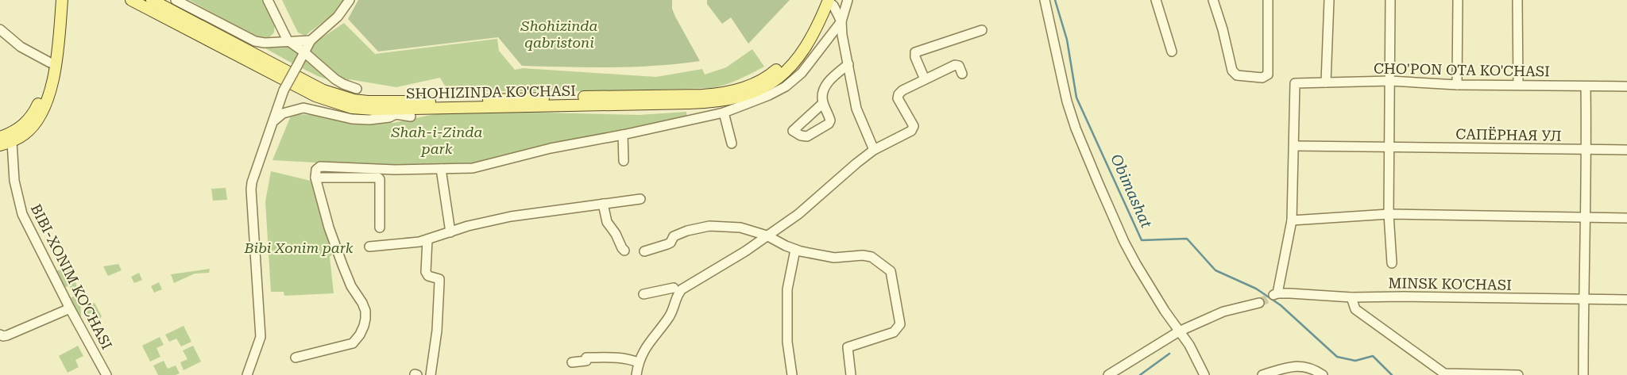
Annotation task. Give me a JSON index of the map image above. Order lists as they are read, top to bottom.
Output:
{
  "streets": {
    "main road": ["SHOHIZINDA KO'CHASI"],
    "street": [
      "CHO'PON OTA KO'CHASI",
      "САПЁРНАЯ УЛ",
      "BIBI-XONIM KO'CHASI",
      "MINSK KO'CHASI"
    ]
  },
  "crossings": [
    ["CHO'PON OTA KO'CHASI", "САПЁРНАЯ УЛ"]
  ],
  "water": ["Obimashat"],
  "parks": ["Shohizinda qabristoni", "Shah-i-Zinda park", "Bibi Xonim park"]
}
